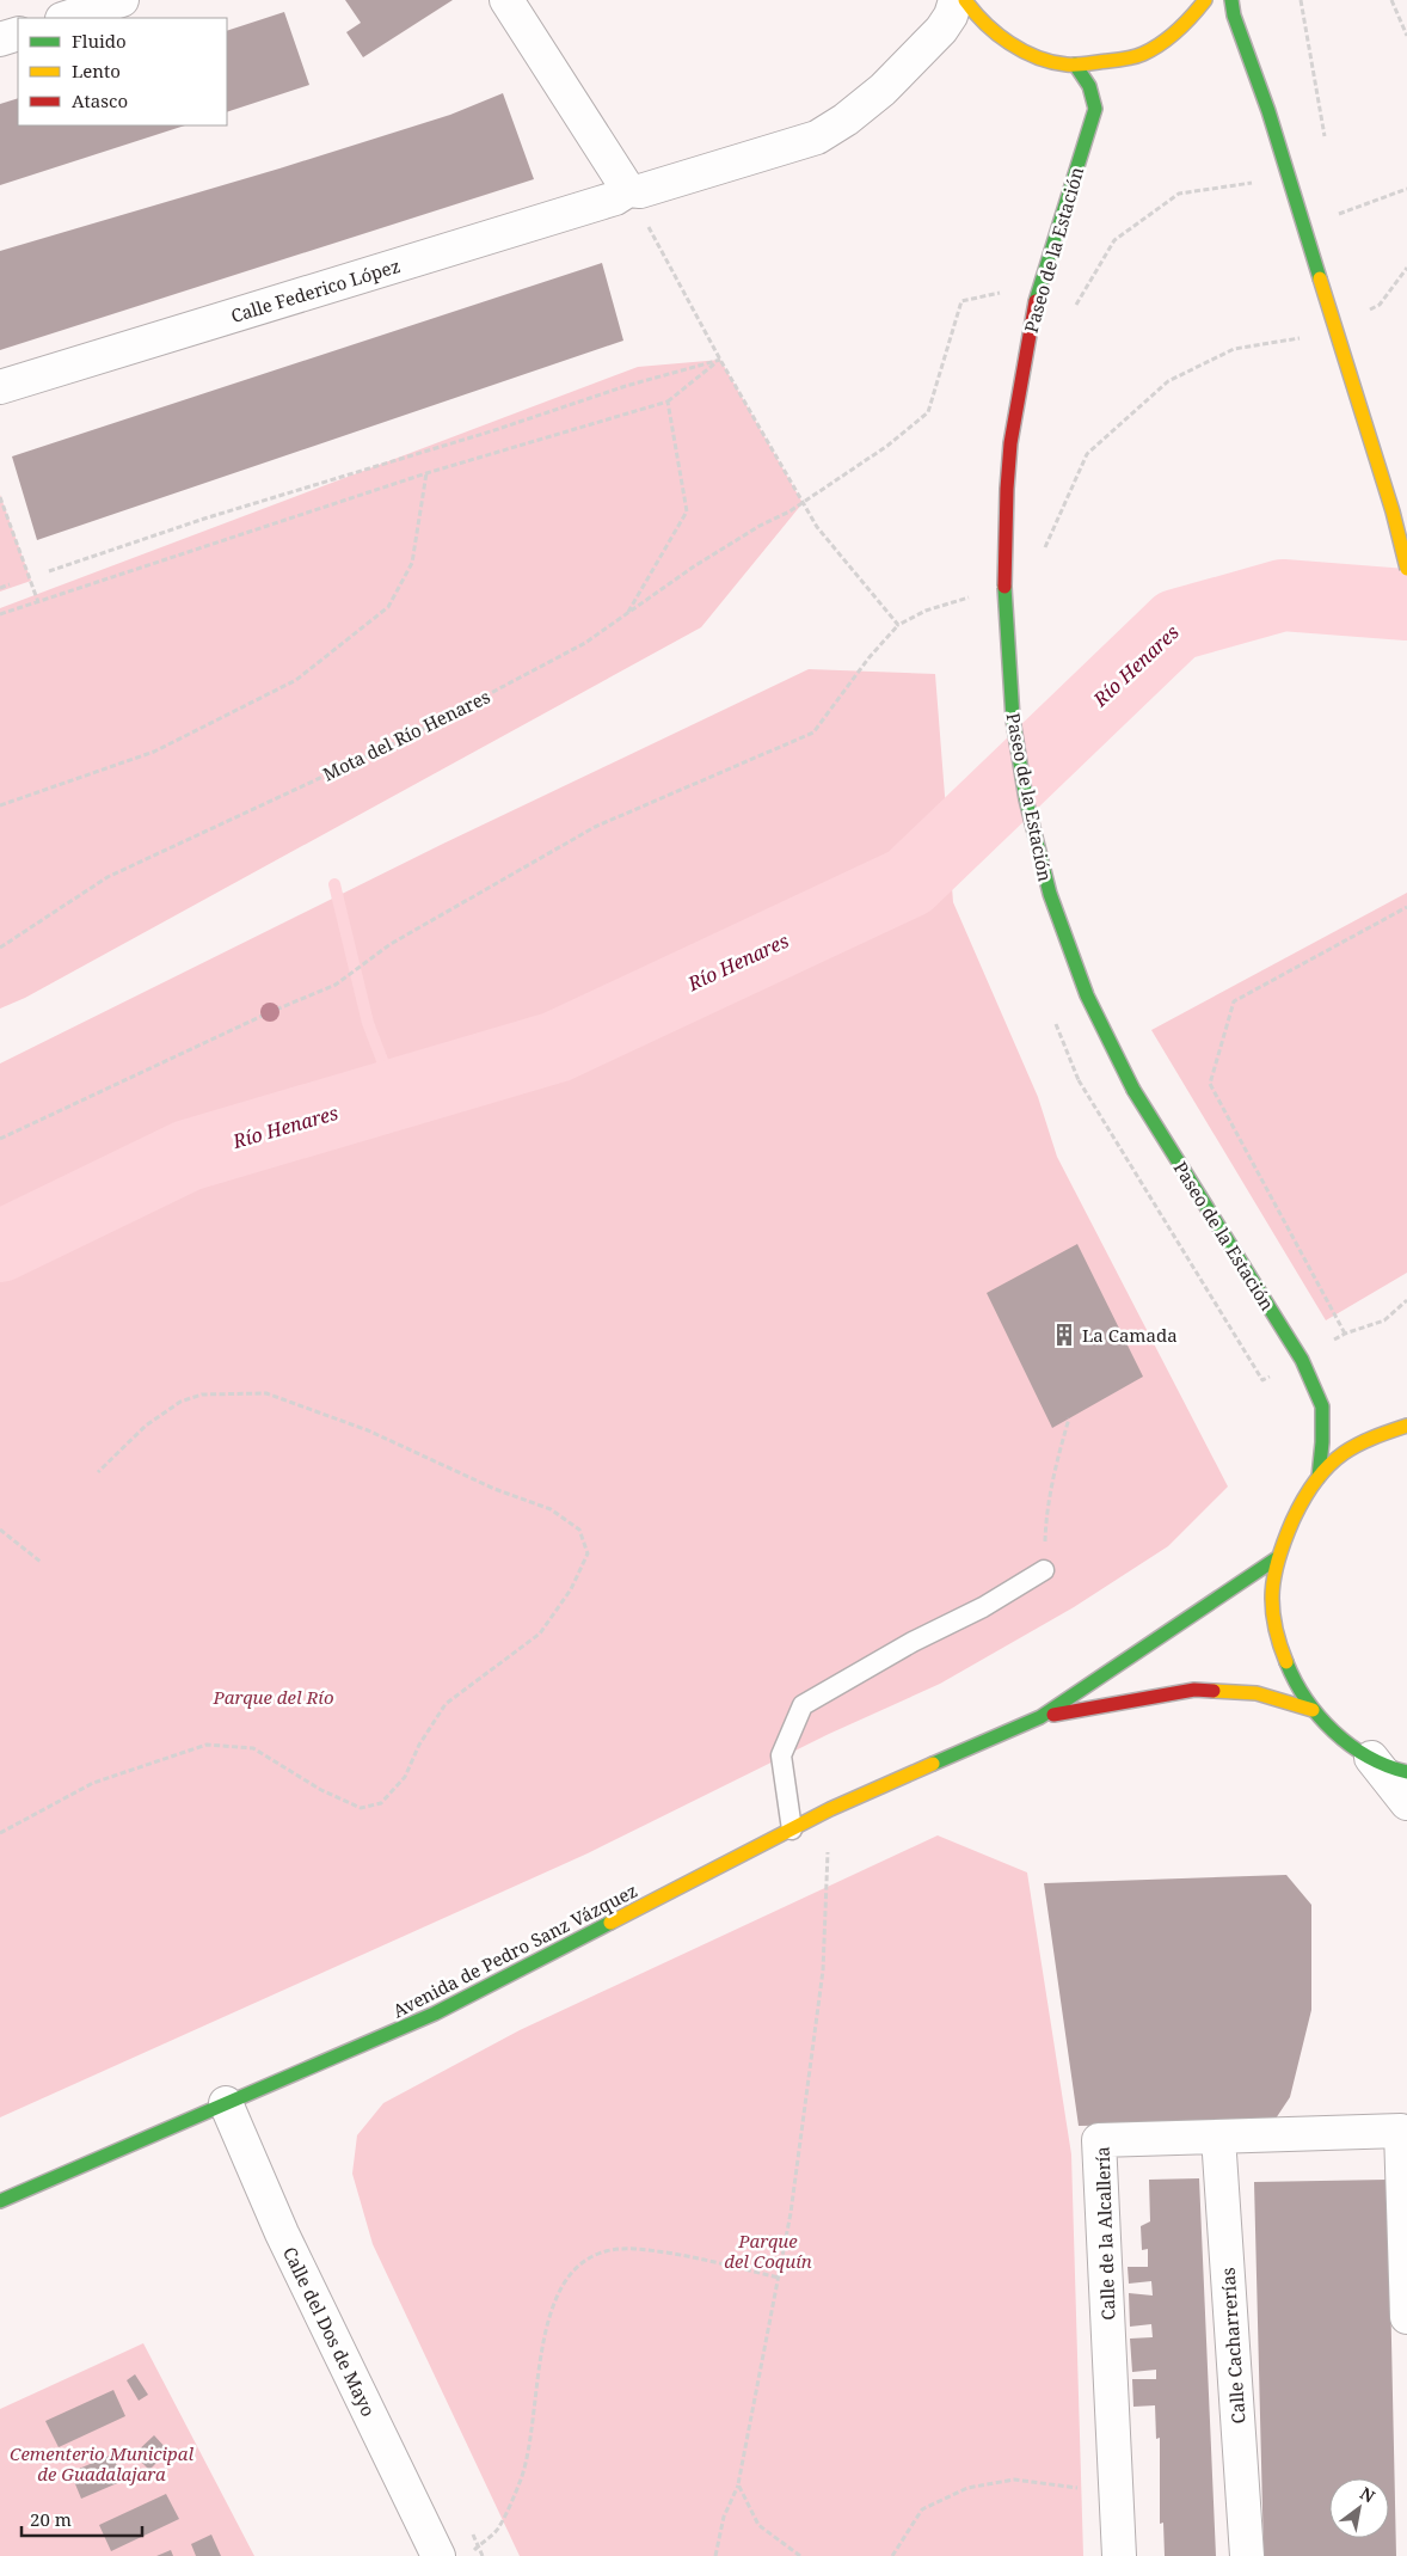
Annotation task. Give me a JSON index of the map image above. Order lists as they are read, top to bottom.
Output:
{
  "streets": {
    "main road": ["Paseo de la Estación", "Avenida de Pedro Sanz Vázquez"],
    "street": [
      "Calle Federico López",
      "Calle de la Alcallería",
      "Calle del Dos de Mayo",
      "Calle Cacharrerías"
    ],
    "path": ["Mota del Río Henares"]
  },
  "crossings": [
    ["Paseo de la Estación", "Mota del Río Henares"],
    ["Avenida de Pedro Sanz Vázquez", "Calle del Dos de Mayo"],
    ["Calle de la Alcallería", "Calle Cacharrerías"]
  ],
  "water": ["Río Henares"],
  "parks": ["Parque del Río", "Parque del Coquín", "Cementerio Municipal de Guadalajara"],
  "places": {
    "building": ["La Camada"]
  },
  "legend": ["Fluido", "Lento", "Atasco"],
  "scale_bar": "20 m",
  "north": "top right"
}
